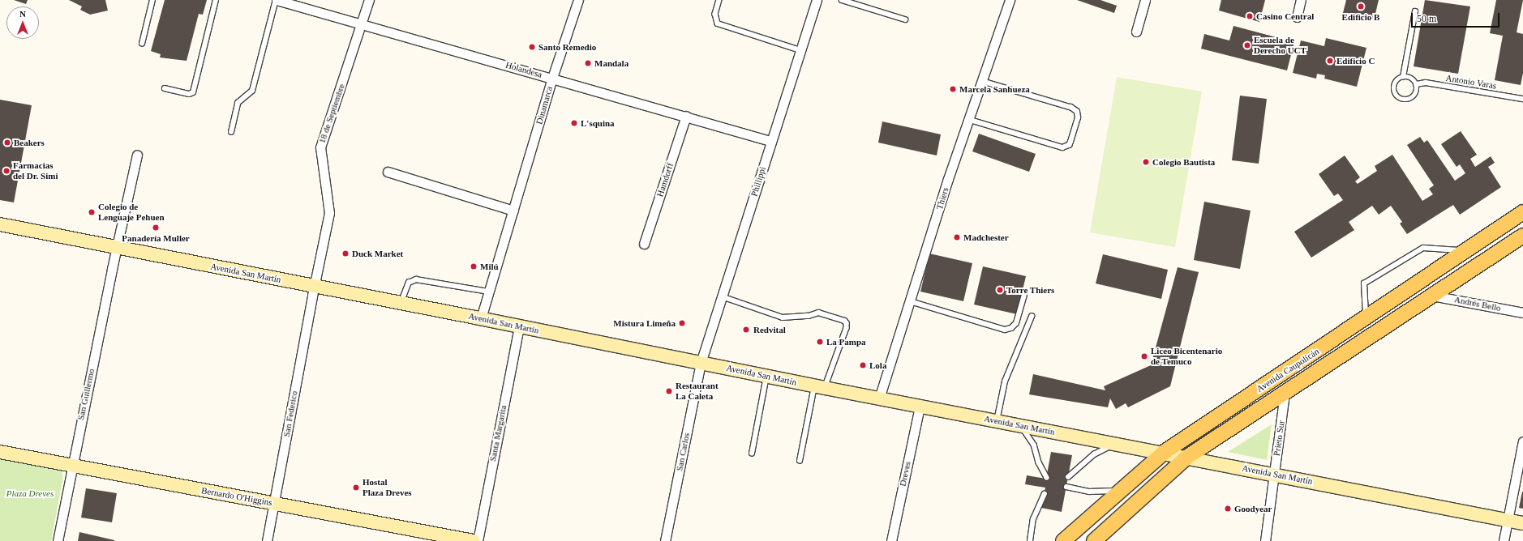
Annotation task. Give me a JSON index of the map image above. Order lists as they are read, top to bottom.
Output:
{
  "streets": {
    "main road": ["Avenida San Martín", "Avenida Caupolicán", "Bernardo O'Higgins"],
    "street": [
      "Holandesa",
      "Dinamarca",
      "18 de Septiembre",
      "Hamdorff",
      "Phillippi",
      "Thiers",
      "Andrés Bello",
      "San Guillermo",
      "San Federico",
      "Santa Margarita",
      "Prieto Sur",
      "San Carlos",
      "Dreves"
    ],
    "lane": ["Antonio Varas"]
  },
  "crossings": [
    ["Holandesa", "Dinamarca"],
    ["Holandesa", "18 de Septiembre"],
    ["Holandesa", "Hamdorff"],
    ["Holandesa", "Phillippi"],
    ["Dinamarca", "Avenida San Martín"],
    ["18 de Septiembre", "Avenida San Martín"],
    ["18 de Septiembre", "San Federico"],
    ["Phillippi", "Avenida San Martín"],
    ["Phillippi", "San Carlos"],
    ["Thiers", "Avenida San Martín"],
    ["Avenida San Martín", "Avenida Caupolicán"],
    ["Avenida San Martín", "San Guillermo"],
    ["Avenida San Martín", "San Federico"],
    ["Avenida San Martín", "Santa Margarita"],
    ["Avenida San Martín", "Prieto Sur"],
    ["Avenida San Martín", "San Carlos"],
    ["Avenida San Martín", "Dreves"],
    ["Andrés Bello", "Avenida Caupolicán"],
    ["Avenida Caupolicán", "Prieto Sur"],
    ["San Guillermo", "Bernardo O'Higgins"],
    ["San Federico", "Bernardo O'Higgins"]
  ],
  "parks": ["Plaza Dreves"],
  "places": [
    "Edificio B",
    "Casino Central",
    "Escuela de Derecho UCT",
    "Santo Remedio",
    "Edificio C",
    "Mandala",
    "Marcela Sanhueza",
    "L'squina",
    "Beakers",
    "Colegio Bautista",
    "Farmacias del Dr. Simi",
    "Colegio de Lenguaje Pehuen",
    "Panadería Muller",
    "Madchester",
    "Duck Market",
    "Milú",
    "Torre Thiers",
    "Mistura Limeña",
    "Redvital",
    "La Pampa",
    "Liceo Bicentenario de Temuco",
    "Lola",
    "Restaurant La Caleta",
    "Hostal Plaza Dreves",
    "Goodyear"
  ],
  "scale_bar": "50 m",
  "north": "top"
}
